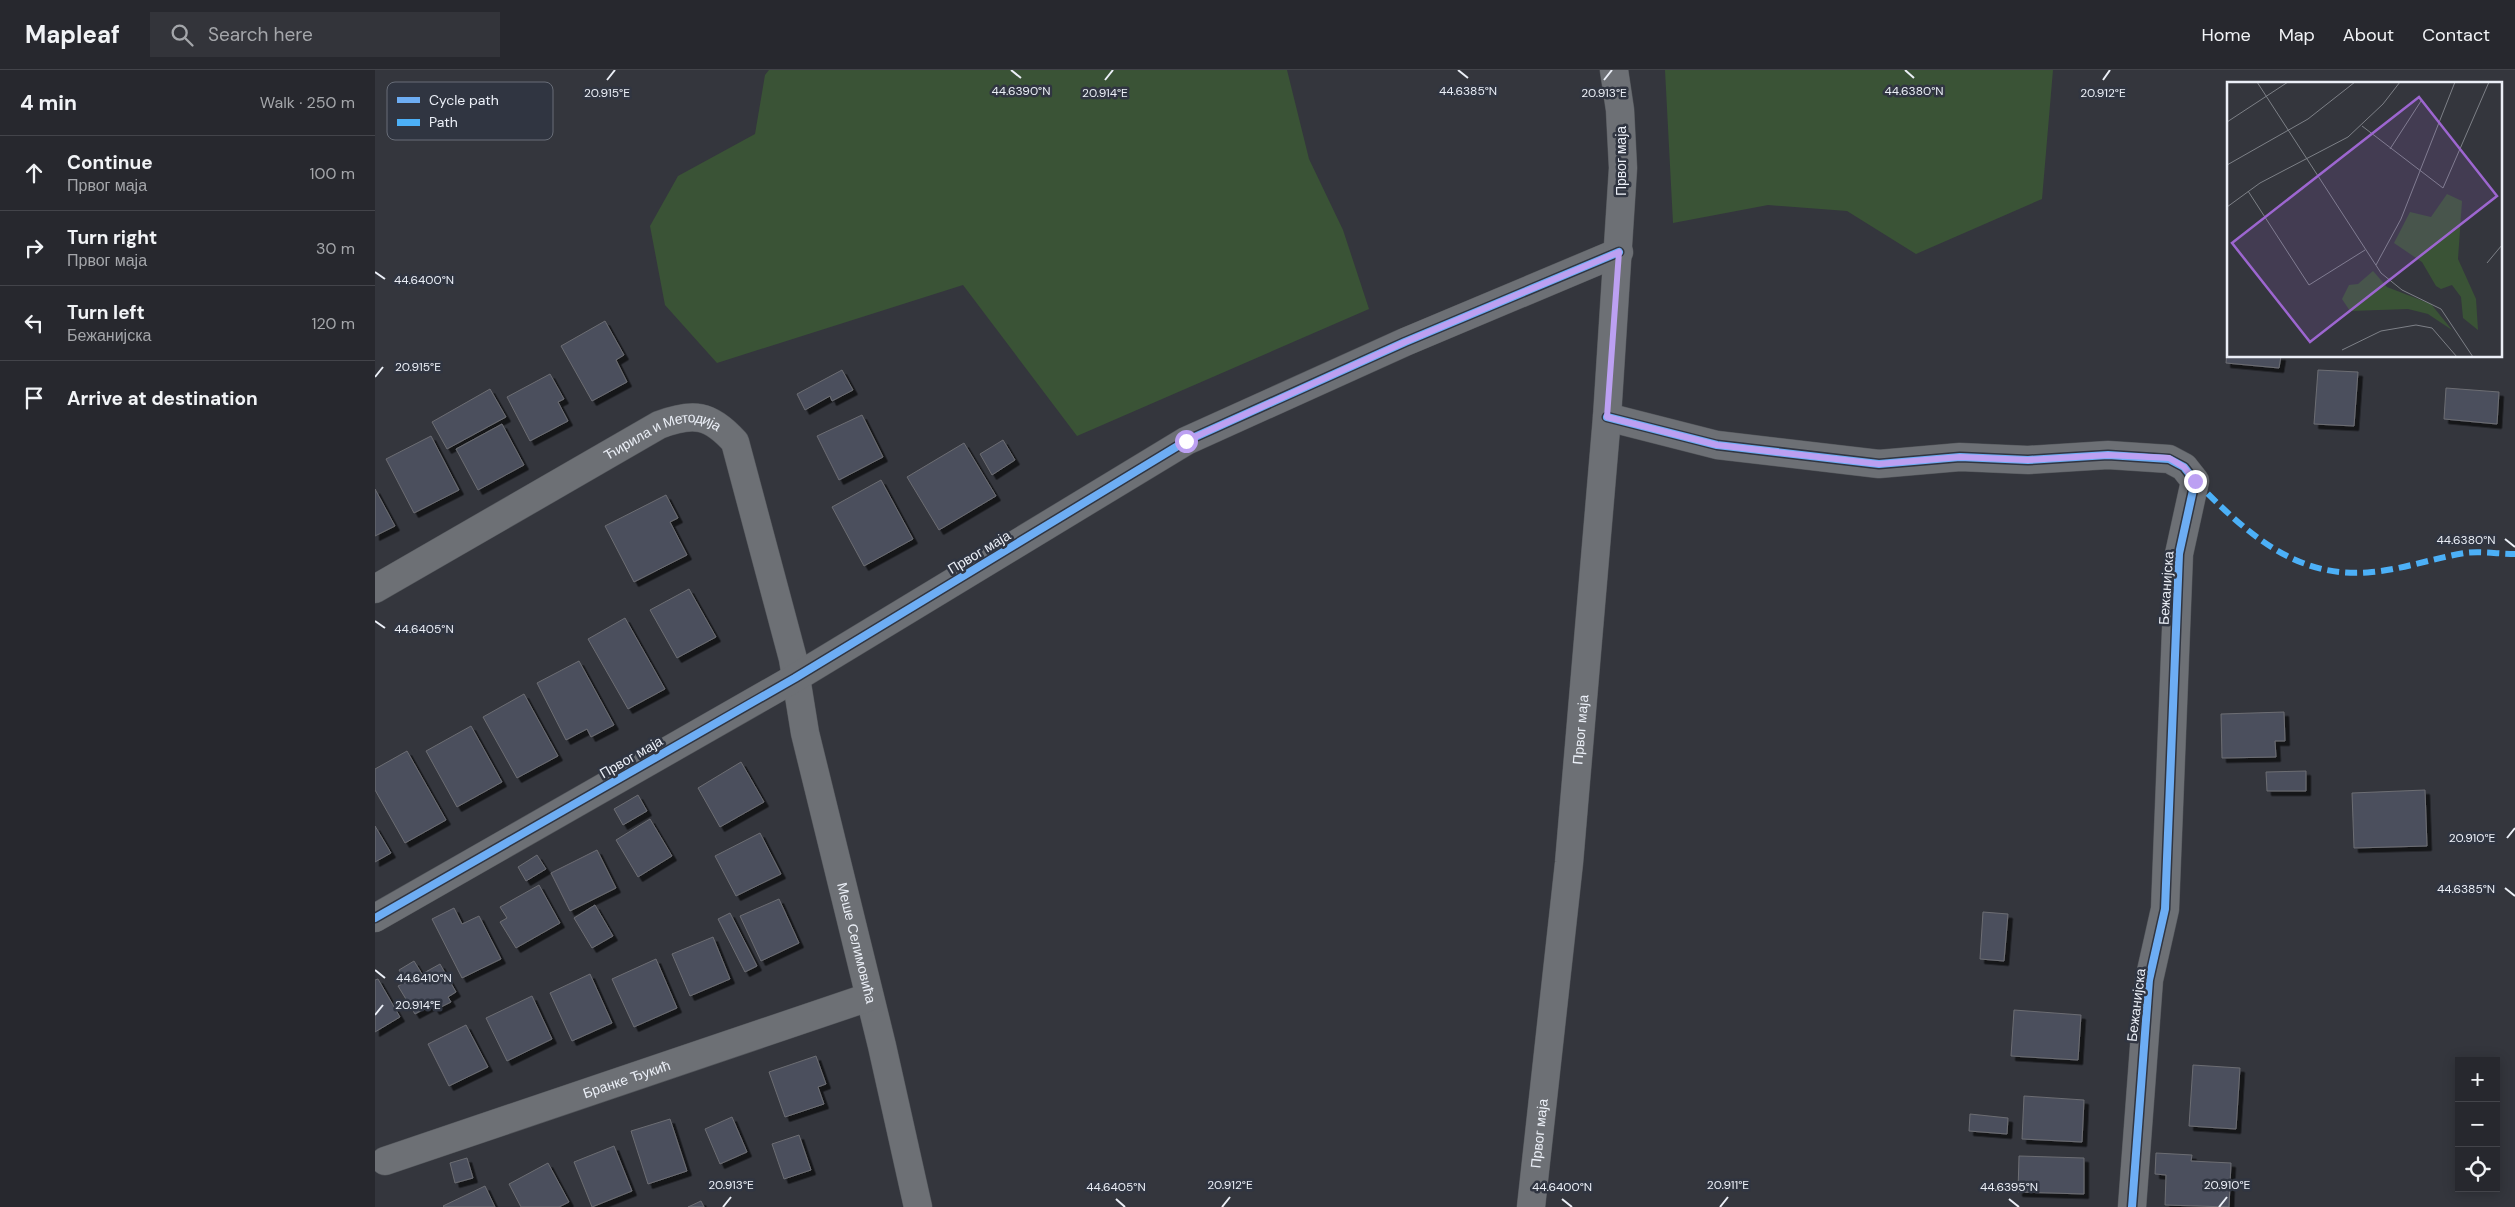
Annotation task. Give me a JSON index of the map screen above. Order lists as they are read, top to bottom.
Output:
{
  "streets": {
    "street": [
      "Првог маја",
      "Ћирила и Методија",
      "Бежанијска",
      "Меше Селимовића",
      "Бранке Ђукић"
    ]
  },
  "crossings": [
    ["Првог маја", "Ћирила и Методија"],
    ["Првог маја", "Бежанијска"],
    ["Првог маја", "Меше Селимовића"],
    ["Ћирила и Методија", "Меше Селимовића"],
    ["Меше Селимовића", "Бранке Ђукић"]
  ],
  "legend": ["Cycle path", "Path"],
  "page": {
    "header": "Mapleaf",
    "search": "Search here",
    "nav": [
      "Home",
      "Map",
      "About",
      "Contact"
    ],
    "heading": ["4 min", "Walk · 250 m"],
    "list": [
      ["Continue", "Првог маја", "100 m"],
      ["Turn right", "Првог маја", "30 m"],
      ["Turn left", "Бежанијска", "120 m"],
      "Arrive at destination"
    ],
    "map_buttons": ["+", "−"]
  },
  "coordinates": [
    "44.6390°N",
    "44.6385°N",
    "44.6380°N",
    "20.915°E",
    "20.914°E",
    "20.913°E",
    "20.912°E",
    "44.6400°N",
    "44.6405°N",
    "20.910°E",
    "44.6410°N",
    "20.911°E",
    "44.6395°N"
  ]
}
